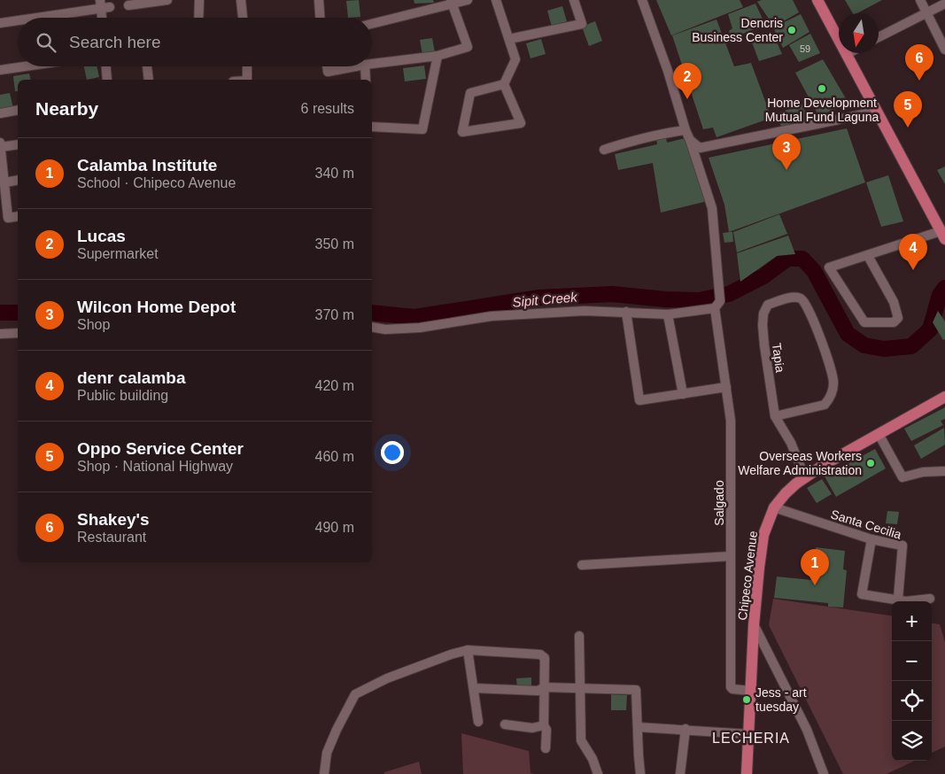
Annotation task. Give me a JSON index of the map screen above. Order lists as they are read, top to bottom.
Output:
{
  "streets": {
    "main road": ["Chipeco Avenue"],
    "street": ["Tapia", "Salgado", "Santa Cecilia"]
  },
  "crossings": [
    ["Tapia", "Chipeco Avenue"],
    ["Salgado", "Chipeco Avenue"],
    ["Santa Cecilia", "Chipeco Avenue"]
  ],
  "districts": ["LECHERIA"],
  "water": ["Sipit Creek"],
  "places": [
    "Dencris Business Center",
    "Home Development Mutual Fund Laguna",
    "Overseas Workers Welfare Administration",
    "Jess - art tuesday"
  ],
  "house_numbers": ["59"],
  "north": "bottom",
  "page": {
    "search": "Search here",
    "pins": [
      "6",
      "2",
      "5",
      "3",
      "4",
      "1"
    ],
    "heading": ["Nearby", "6 results"],
    "list": [
      {
        "mark": "1",
        "name": "Calamba Institute",
        "note": "School · Chipeco Avenue",
        "value": "340 m"
      },
      {
        "mark": "2",
        "name": "Lucas",
        "note": "Supermarket",
        "value": "350 m"
      },
      {
        "mark": "3",
        "name": "Wilcon Home Depot",
        "note": "Shop",
        "value": "370 m"
      },
      {
        "mark": "4",
        "name": "denr calamba",
        "note": "Public building",
        "value": "420 m"
      },
      {
        "mark": "5",
        "name": "Oppo Service Center",
        "note": "Shop · National Highway",
        "value": "460 m"
      },
      {
        "mark": "6",
        "name": "Shakey's",
        "note": "Restaurant",
        "value": "490 m"
      }
    ],
    "map_buttons": ["+", "−"]
  }
}
